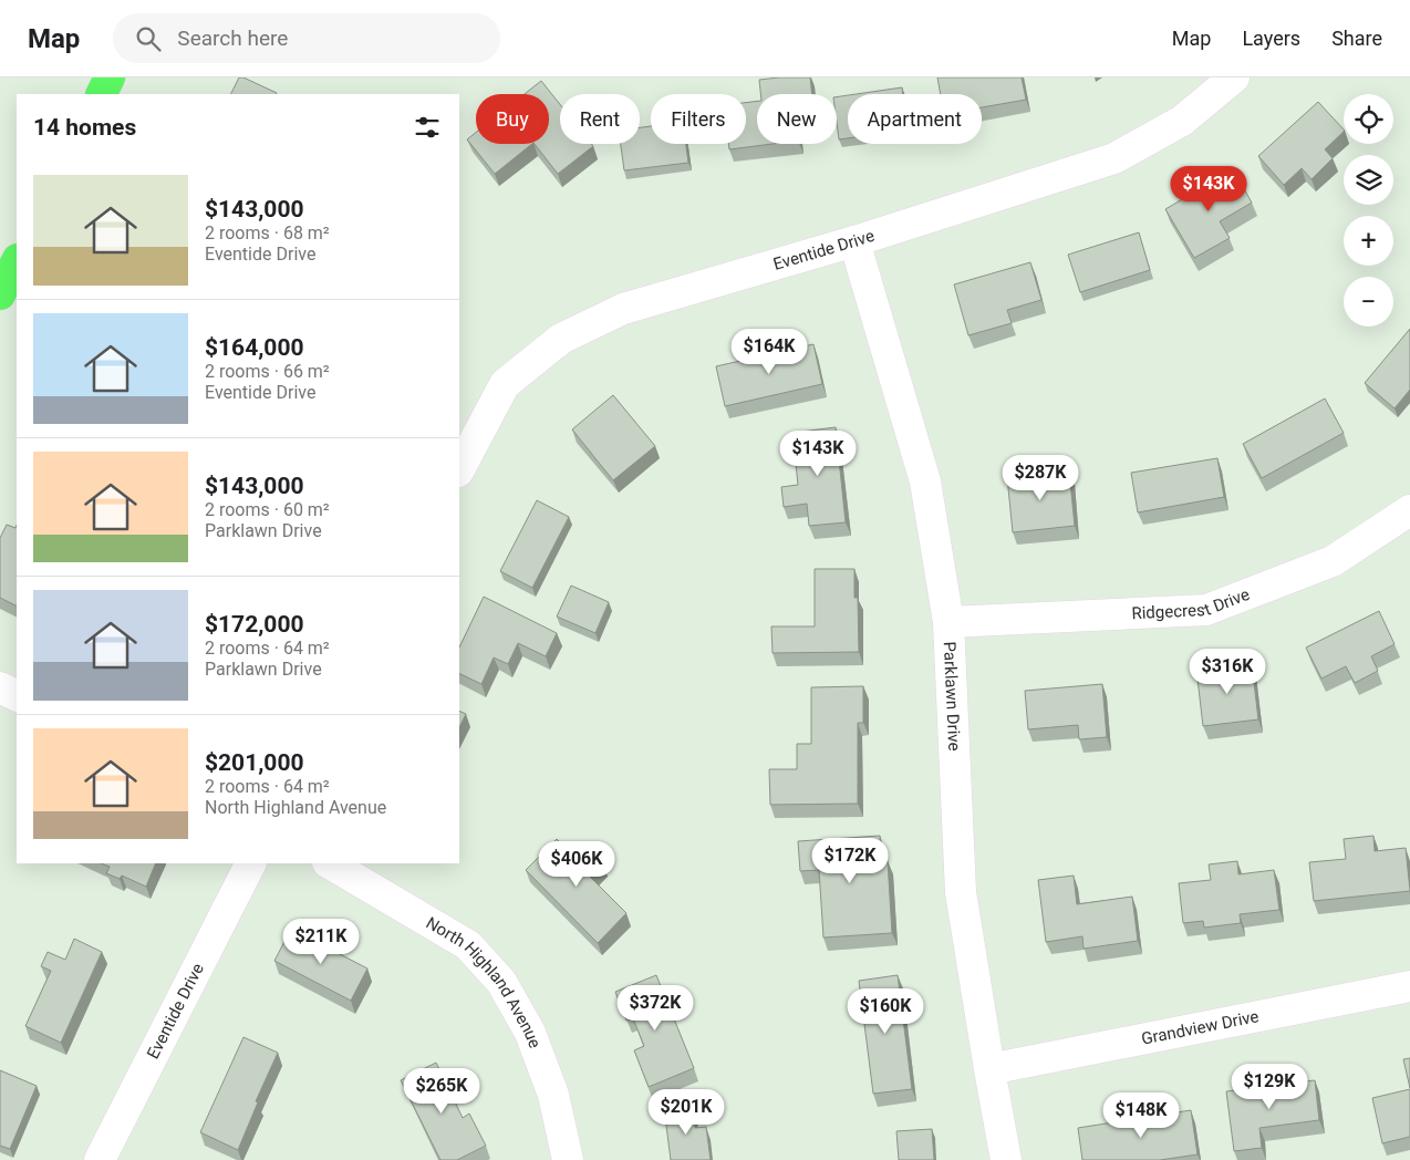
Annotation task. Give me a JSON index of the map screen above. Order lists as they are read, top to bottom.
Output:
{
  "streets": {
    "street": [
      "Eventide Drive",
      "Ridgecrest Drive",
      "Parklawn Drive",
      "North Highland Avenue",
      "Grandview Drive"
    ]
  },
  "crossings": [
    ["Eventide Drive", "Parklawn Drive"],
    ["Ridgecrest Drive", "Parklawn Drive"],
    ["Parklawn Drive", "Grandview Drive"]
  ],
  "page": {
    "header": "Map",
    "search": "Search here",
    "nav": ["Map", "Layers", "Share"],
    "map_buttons": ["+", "−"],
    "chip": [
      "Buy",
      "Rent",
      "Filters",
      "New",
      "Apartment"
    ],
    "heading": "14 homes",
    "list": [
      {
        "name": "$143,000",
        "note": "2 rooms · 68 m² · Eventide Drive"
      },
      {
        "name": "$164,000",
        "note": "2 rooms · 66 m² · Eventide Drive"
      },
      {
        "name": "$143,000",
        "note": "2 rooms · 60 m² · Parklawn Drive"
      },
      {
        "name": "$172,000",
        "note": "2 rooms · 64 m² · Parklawn Drive"
      },
      {
        "name": "$201,000",
        "note": "2 rooms · 64 m² · North Highland Avenue"
      }
    ],
    "price": [
      "$143K",
      "$164K",
      "$143K",
      "$287K",
      "$316K",
      "$172K",
      "$406K",
      "$211K",
      "$372K",
      "$160K",
      "$129K",
      "$265K",
      "$201K",
      "$148K"
    ]
  }
}
